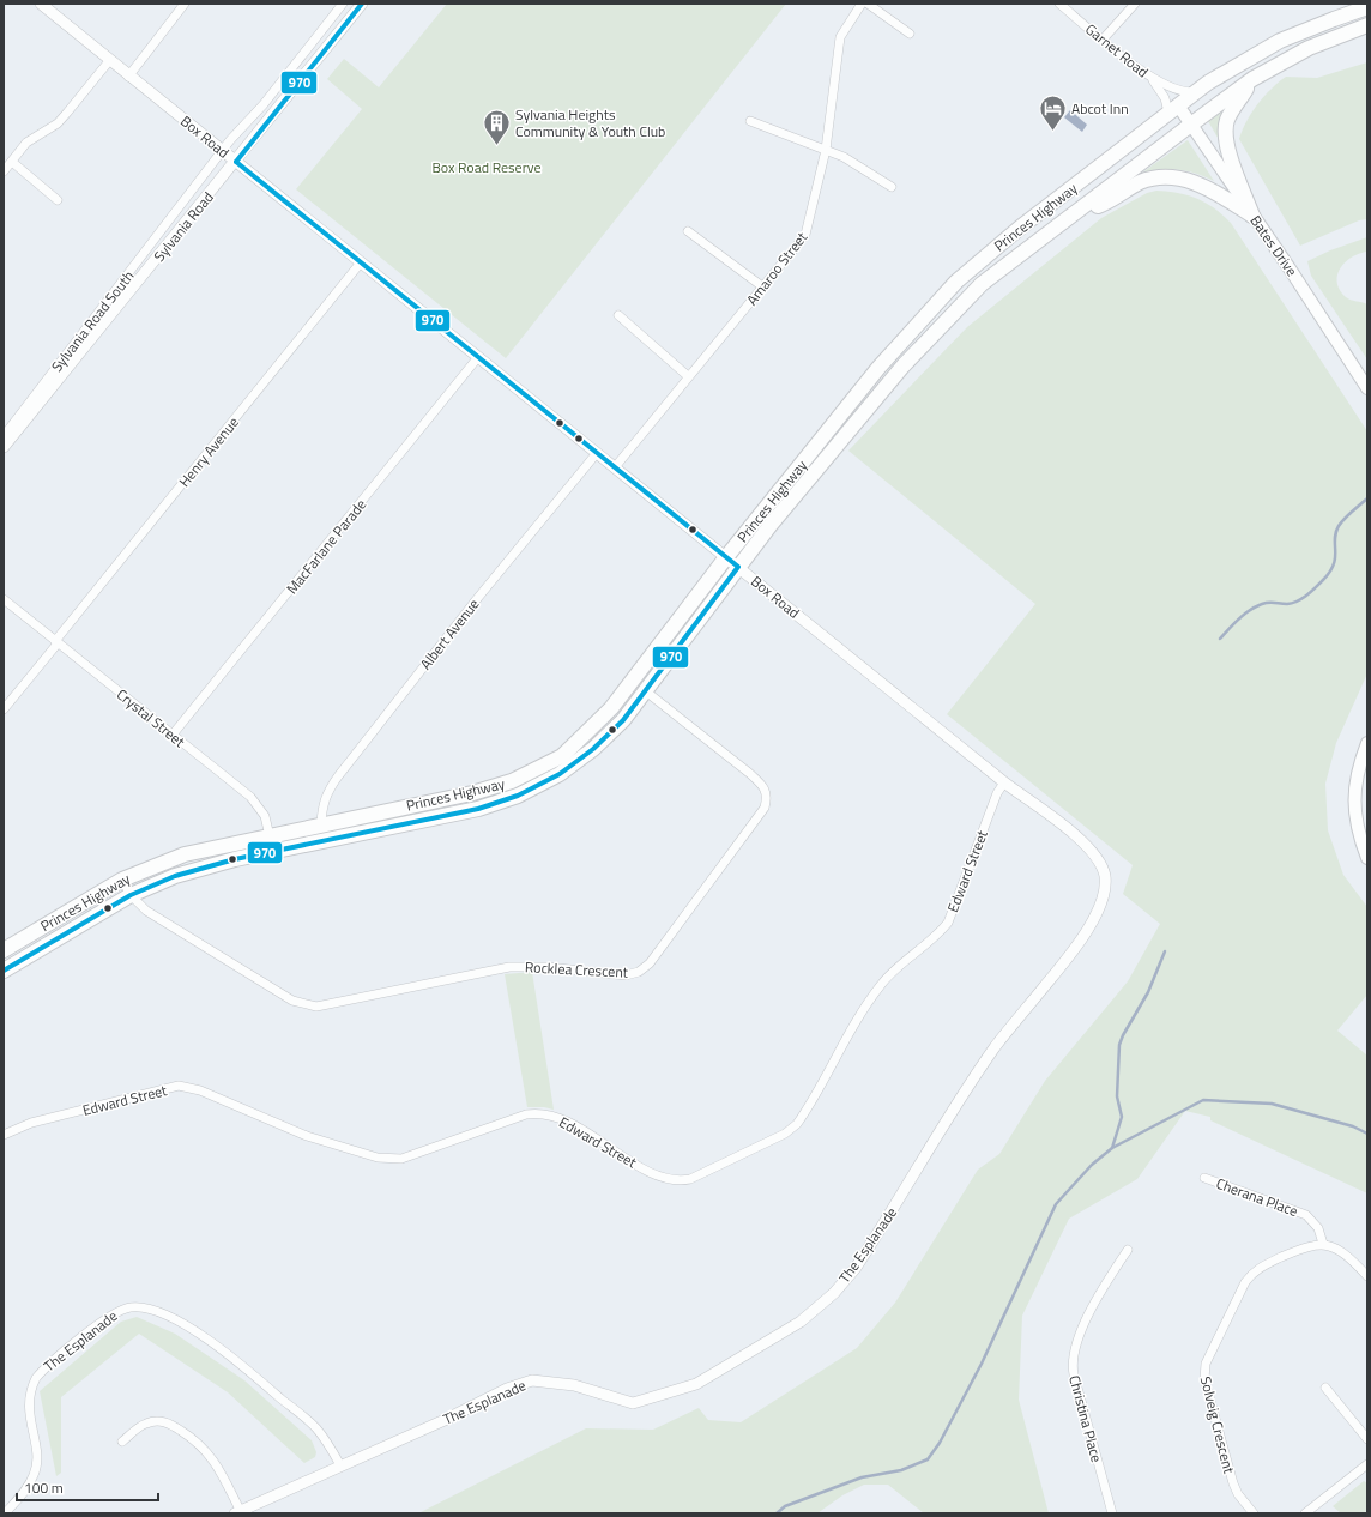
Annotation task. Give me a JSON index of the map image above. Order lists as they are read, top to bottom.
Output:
{
  "streets": {
    "highway": ["Princes Highway"],
    "main road": ["Bates Drive"],
    "street": [
      "Garnet Road",
      "Box Road",
      "Sylvania Road",
      "Amaroo Street",
      "Sylvania Road South",
      "Henry Avenue",
      "MacFarlane Parade",
      "Albert Avenue",
      "Crystal Street",
      "Edward Street",
      "Rocklea Crescent",
      "Cherana Place",
      "The Esplanade",
      "Christina Place",
      "Solveig Crescent"
    ]
  },
  "crossings": [
    ["Garnet Road", "Princes Highway"],
    ["Garnet Road", "Bates Drive"],
    ["Box Road", "Princes Highway"],
    ["Box Road", "Sylvania Road"],
    ["Box Road", "Amaroo Street"],
    ["Box Road", "Sylvania Road South"],
    ["Box Road", "Henry Avenue"],
    ["Box Road", "MacFarlane Parade"],
    ["Box Road", "Albert Avenue"],
    ["Box Road", "Edward Street"],
    ["Box Road", "The Esplanade"],
    ["Princes Highway", "Bates Drive"],
    ["Princes Highway", "Albert Avenue"],
    ["Princes Highway", "Crystal Street"],
    ["Princes Highway", "Rocklea Crescent"],
    ["Henry Avenue", "Crystal Street"],
    ["MacFarlane Parade", "Crystal Street"],
    ["Cherana Place", "Solveig Crescent"]
  ],
  "parks": ["Box Road Reserve"],
  "places": {
    "hotel": ["Abcot Inn"],
    "building": ["Sylvania Heights Community & Youth Club"]
  },
  "lines": ["transit line 970"],
  "scale_bar": "100 m"
}
